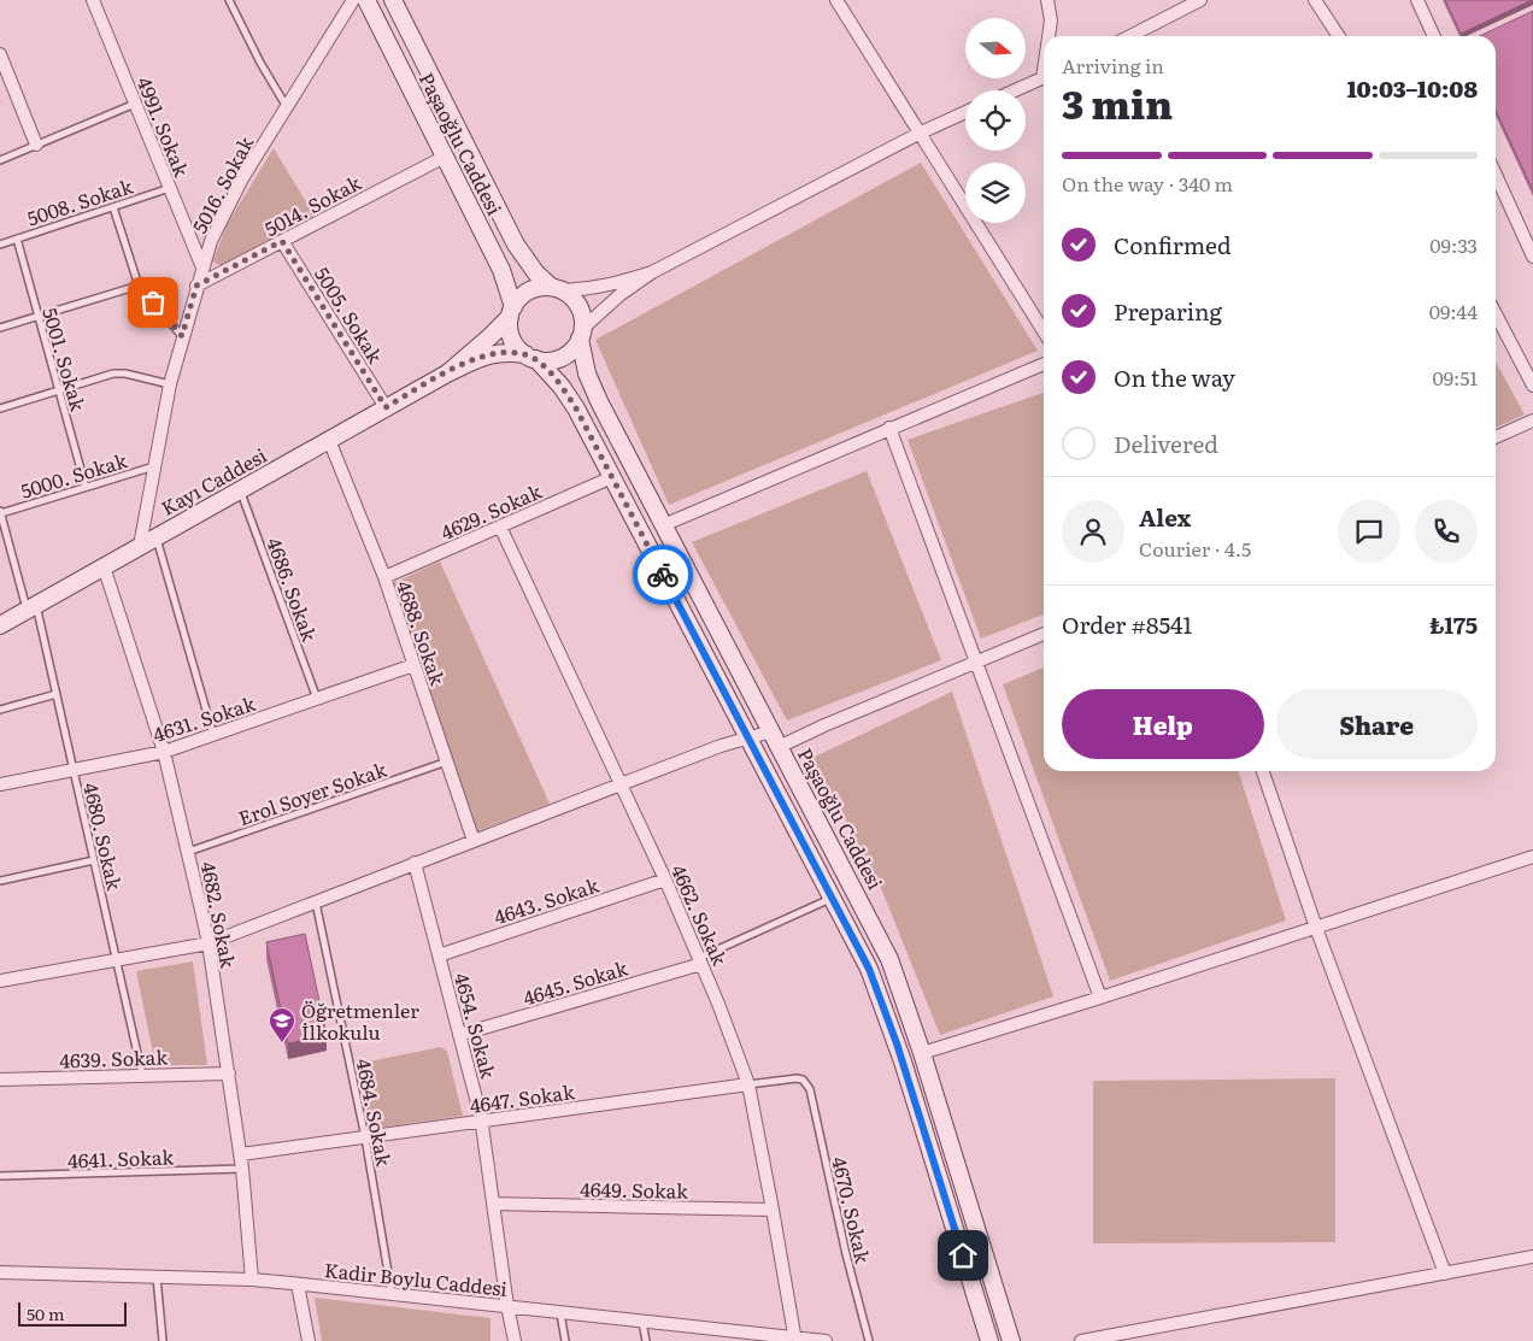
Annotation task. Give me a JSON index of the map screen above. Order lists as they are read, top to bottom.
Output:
{
  "streets": {
    "street": [
      "4991. Sokak",
      "Paşaoğlu Caddesi",
      "5016. Sokak",
      "5014. Sokak",
      "5005. Sokak",
      "Kayı Caddesi",
      "4629. Sokak",
      "4688. Sokak",
      "4631. Sokak",
      "4643. Sokak",
      "4682. Sokak",
      "4662. Sokak",
      "4645. Sokak",
      "4654. Sokak",
      "4639. Sokak",
      "4647. Sokak",
      "4649. Sokak",
      "Kadir Boylu Caddesi"
    ],
    "lane": [
      "5008. Sokak",
      "5001. Sokak",
      "5000. Sokak",
      "4686. Sokak",
      "Erol Soyer Sokak",
      "4680. Sokak",
      "4684. Sokak",
      "4641. Sokak",
      "4670. Sokak"
    ]
  },
  "crossings": [
    ["4991. Sokak", "5016. Sokak"],
    ["4991. Sokak", "5008. Sokak"],
    ["Paşaoğlu Caddesi", "5014. Sokak"],
    ["Paşaoğlu Caddesi", "Kayı Caddesi"],
    ["5016. Sokak", "5014. Sokak"],
    ["5016. Sokak", "5000. Sokak"],
    ["5016. Sokak", "Kayı Caddesi"],
    ["5008. Sokak", "5001. Sokak"],
    ["5014. Sokak", "5005. Sokak"],
    ["5005. Sokak", "Kayı Caddesi"],
    ["5001. Sokak", "5000. Sokak"],
    ["5000. Sokak", "4680. Sokak"],
    ["Kayı Caddesi", "4686. Sokak"],
    ["Kayı Caddesi", "4688. Sokak"],
    ["Kayı Caddesi", "4680. Sokak"],
    ["Kayı Caddesi", "4682. Sokak"],
    ["4629. Sokak", "4688. Sokak"],
    ["4629. Sokak", "4662. Sokak"],
    ["4686. Sokak", "4631. Sokak"],
    ["4688. Sokak", "4631. Sokak"],
    ["4688. Sokak", "Erol Soyer Sokak"],
    ["4631. Sokak", "4680. Sokak"],
    ["4631. Sokak", "4682. Sokak"],
    ["Erol Soyer Sokak", "4682. Sokak"],
    ["4680. Sokak", "4639. Sokak"],
    ["4643. Sokak", "4662. Sokak"],
    ["4643. Sokak", "4654. Sokak"],
    ["4682. Sokak", "4639. Sokak"],
    ["4682. Sokak", "4647. Sokak"],
    ["4682. Sokak", "4641. Sokak"],
    ["4682. Sokak", "Kadir Boylu Caddesi"],
    ["4662. Sokak", "4645. Sokak"],
    ["4662. Sokak", "4647. Sokak"],
    ["4662. Sokak", "4649. Sokak"],
    ["4662. Sokak", "Kadir Boylu Caddesi"],
    ["4645. Sokak", "4654. Sokak"],
    ["4654. Sokak", "4647. Sokak"],
    ["4654. Sokak", "4649. Sokak"],
    ["4654. Sokak", "Kadir Boylu Caddesi"],
    ["4647. Sokak", "4684. Sokak"],
    ["4647. Sokak", "4670. Sokak"],
    ["4684. Sokak", "Kadir Boylu Caddesi"]
  ],
  "places": {
    "school or university": ["Öğretmenler İlkokulu"]
  },
  "scale_bar": "50 m",
  "north": "right",
  "page": {
    "heading": ["3 min", "Arriving in", "10:03–10:08"],
    "panel": [
      "Alex",
      "Courier · 4.5",
      "Order #8541",
      "₺175"
    ],
    "bar": "On the way · 340 m",
    "list": [
      ["Confirmed", "09:33"],
      ["Preparing", "09:44"],
      ["On the way", "09:51"],
      "Delivered"
    ],
    "buttons": ["Help", "Share"],
    "scale": "50 m"
  }
}
